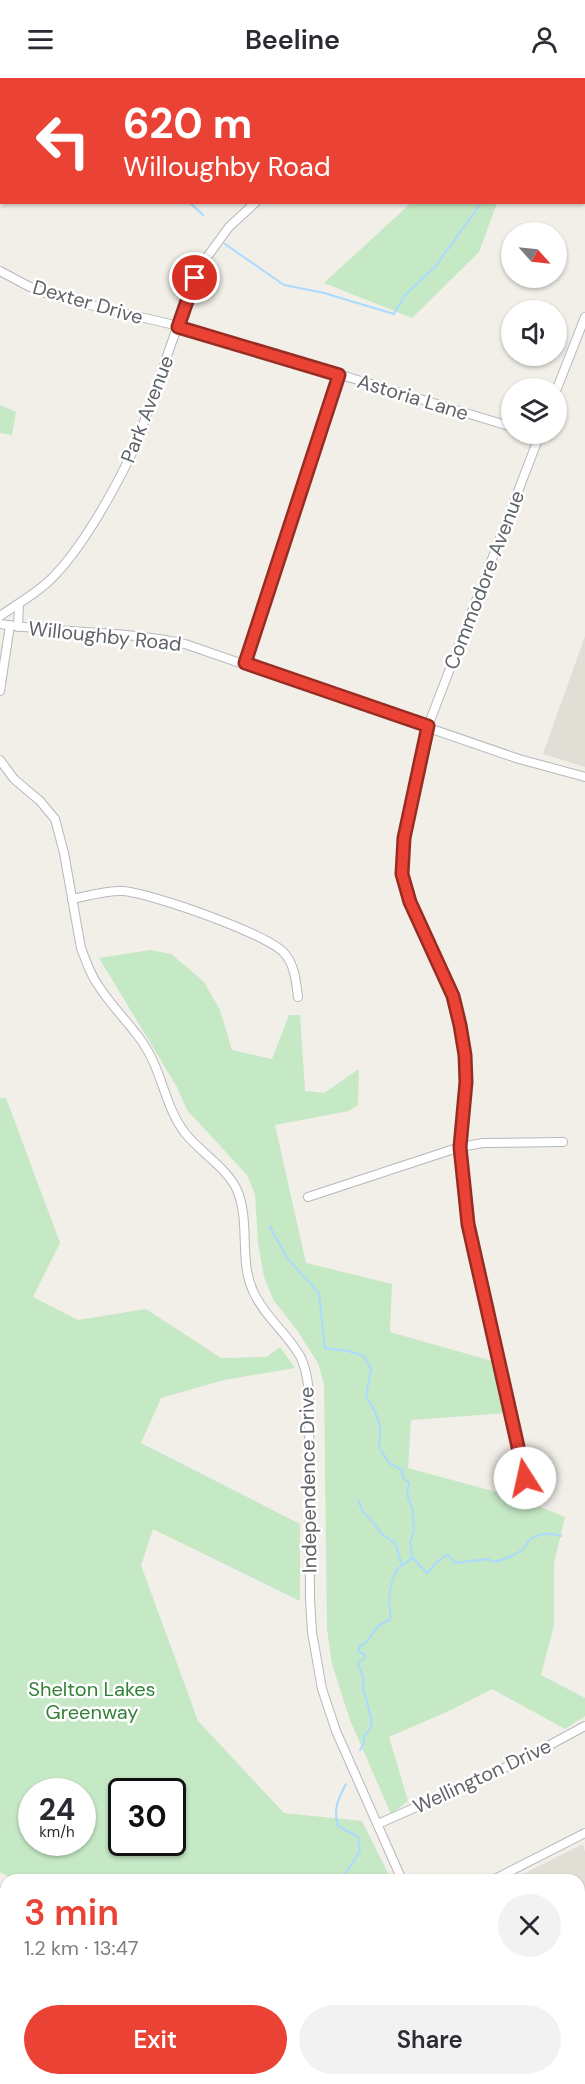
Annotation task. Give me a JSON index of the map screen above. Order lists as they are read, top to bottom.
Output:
{
  "streets": {
    "street": [
      "Dexter Drive",
      "Astoria Lane",
      "Park Avenue",
      "Commodore Avenue",
      "Willoughby Road",
      "Independence Drive",
      "Wellington Drive"
    ]
  },
  "crossings": [
    ["Dexter Drive", "Astoria Lane"],
    ["Dexter Drive", "Park Avenue"],
    ["Astoria Lane", "Park Avenue"],
    ["Commodore Avenue", "Willoughby Road"],
    ["Independence Drive", "Wellington Drive"]
  ],
  "parks": ["Shelton Lakes Greenway"],
  "north": "bottom right",
  "page": {
    "header": "Beeline",
    "turn": ["620 m", "Willoughby Road"],
    "speed": "24 km/h",
    "limit": "30",
    "heading": ["3 min", "1.2 km · 13:47"],
    "buttons": ["Exit", "Share"]
  }
}
